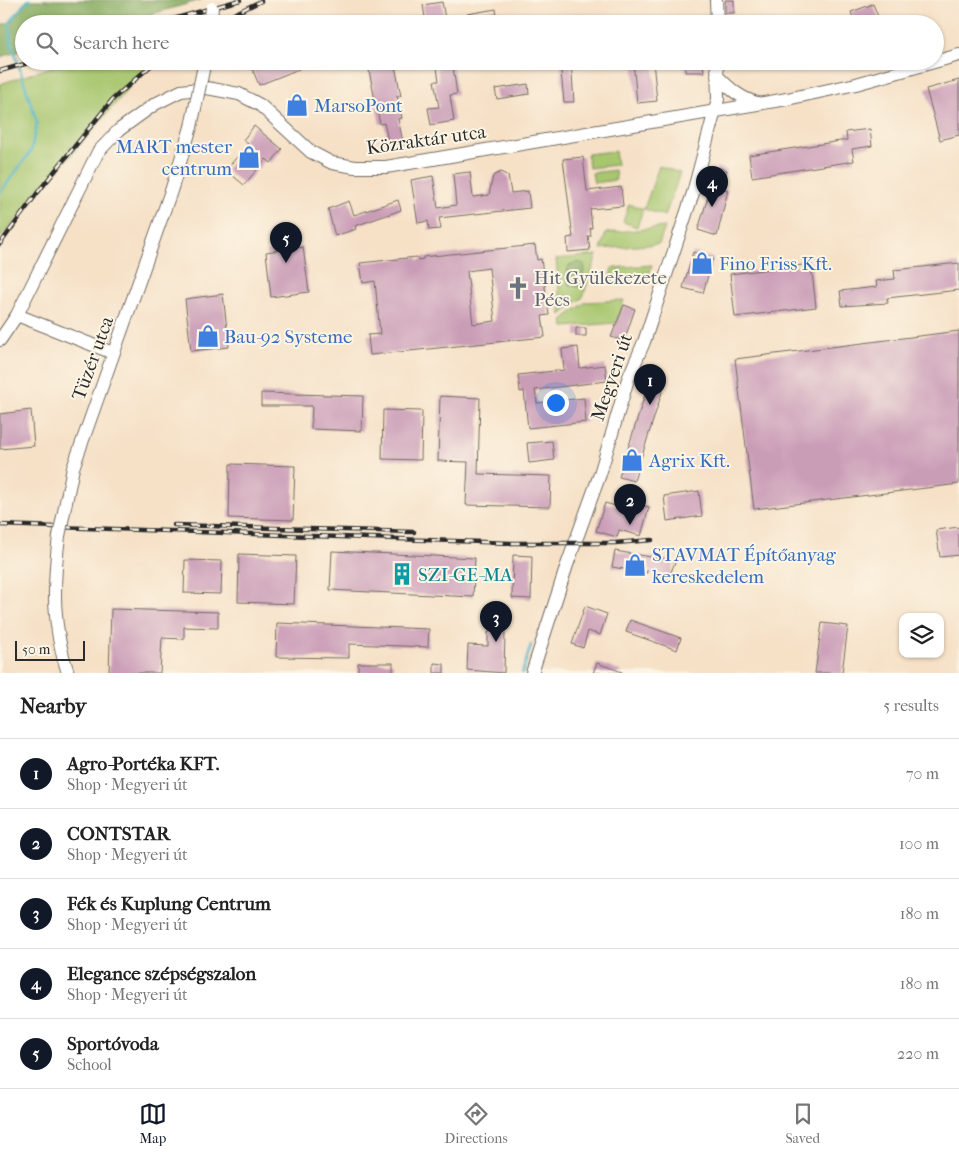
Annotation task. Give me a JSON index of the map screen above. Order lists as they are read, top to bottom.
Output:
{
  "streets": {
    "street": ["Közraktár utca", "Tüzér utca", "Megyeri út"]
  },
  "crossings": [
    ["Közraktár utca", "Megyeri út"]
  ],
  "places": {
    "shop": [
      "MarsoPont",
      "MART mester centrum",
      "Fino Friss Kft.",
      "Bau-92 Systeme",
      "Agrix Kft.",
      "STAVMAT Építőanyag kereskedelem"
    ],
    "church": ["Hit Gyülekezete Pécs"],
    "building": ["SZI-GE-MA"]
  },
  "scale_bar": "50 m",
  "page": {
    "search": "Search here",
    "pins": [
      "4",
      "5",
      "1",
      "2",
      "3"
    ],
    "scale": "50 m",
    "heading": ["Nearby", "5 results"],
    "list": [
      {
        "mark": "1",
        "name": "Agro-Portéka KFT.",
        "note": "Shop · Megyeri út",
        "value": "70 m"
      },
      {
        "mark": "2",
        "name": "CONTSTAR",
        "note": "Shop · Megyeri út",
        "value": "100 m"
      },
      {
        "mark": "3",
        "name": "Fék és Kuplung Centrum",
        "note": "Shop · Megyeri út",
        "value": "180 m"
      },
      {
        "mark": "4",
        "name": "Elegance szépségszalon",
        "note": "Shop · Megyeri út",
        "value": "180 m"
      },
      {
        "mark": "5",
        "name": "Sportóvoda",
        "note": "School",
        "value": "220 m"
      }
    ],
    "nav": ["Map", "Directions", "Saved"]
  }
}
